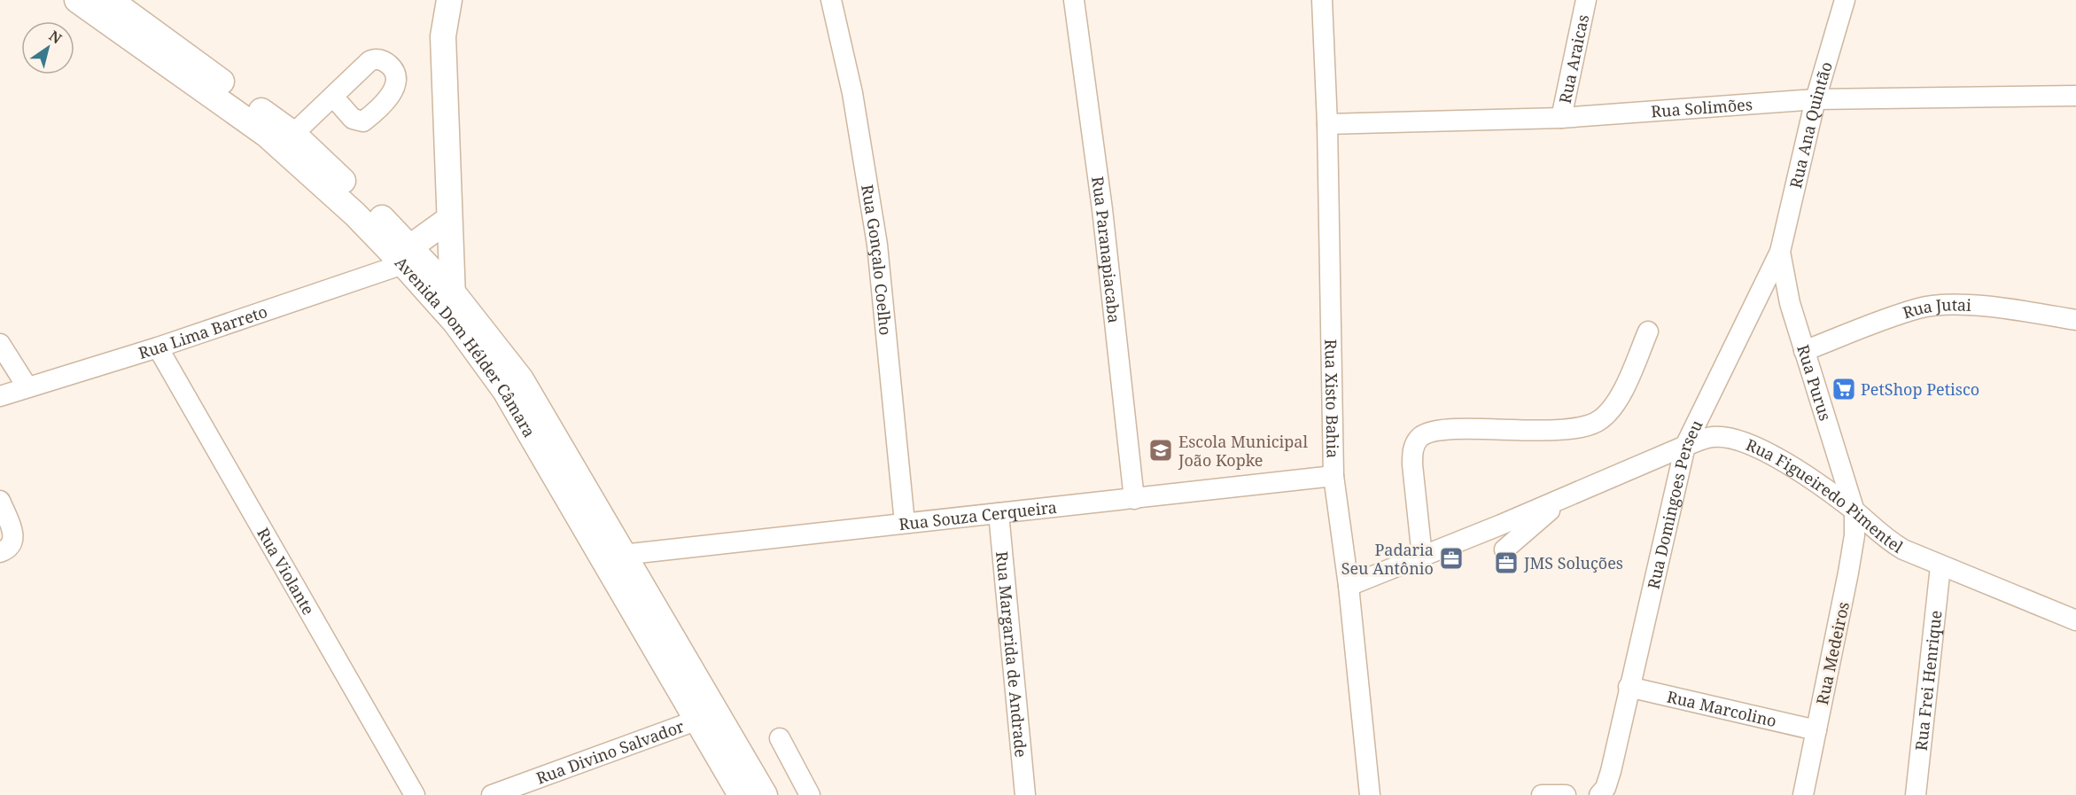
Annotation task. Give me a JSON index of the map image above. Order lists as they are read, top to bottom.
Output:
{
  "streets": {
    "main road": ["Avenida Dom Hélder Câmara"],
    "street": [
      "Rua Araicas",
      "Rua Solimões",
      "Rua Ana Quintão",
      "Rua Paranapiacaba",
      "Rua Gonçalo Coelho",
      "Rua Jutai",
      "Rua Lima Barreto",
      "Rua Purus",
      "Rua Xisto Bahia",
      "Rua Figueiredo Pimentel",
      "Rua Domingoes Perseu",
      "Rua Souza Cerqueira",
      "Rua Violante",
      "Rua Medeiros",
      "Rua Margarida de Andrade",
      "Rua Frei Henrique",
      "Rua Marcolino",
      "Rua Divino Salvador"
    ]
  },
  "crossings": [
    ["Rua Araicas", "Rua Solimões"],
    ["Rua Solimões", "Rua Ana Quintão"],
    ["Rua Solimões", "Rua Xisto Bahia"],
    ["Rua Ana Quintão", "Rua Purus"],
    ["Rua Ana Quintão", "Rua Domingoes Perseu"],
    ["Rua Paranapiacaba", "Rua Souza Cerqueira"],
    ["Rua Gonçalo Coelho", "Rua Souza Cerqueira"],
    ["Rua Jutai", "Rua Purus"],
    ["Rua Lima Barreto", "Avenida Dom Hélder Câmara"],
    ["Rua Lima Barreto", "Rua Violante"],
    ["Avenida Dom Hélder Câmara", "Rua Souza Cerqueira"],
    ["Avenida Dom Hélder Câmara", "Rua Divino Salvador"],
    ["Rua Purus", "Rua Figueiredo Pimentel"],
    ["Rua Purus", "Rua Domingoes Perseu"],
    ["Rua Purus", "Rua Medeiros"],
    ["Rua Xisto Bahia", "Rua Figueiredo Pimentel"],
    ["Rua Xisto Bahia", "Rua Souza Cerqueira"],
    ["Rua Figueiredo Pimentel", "Rua Domingoes Perseu"],
    ["Rua Figueiredo Pimentel", "Rua Medeiros"],
    ["Rua Figueiredo Pimentel", "Rua Frei Henrique"],
    ["Rua Domingoes Perseu", "Rua Marcolino"],
    ["Rua Souza Cerqueira", "Rua Margarida de Andrade"],
    ["Rua Medeiros", "Rua Marcolino"]
  ],
  "places": {
    "supermarket": ["PetShop Petisco"],
    "school or university": ["Escola Municipal João Kopke"],
    "office": ["Padaria Seu Antônio", "JMS Soluções"]
  },
  "north": "top right"
}
